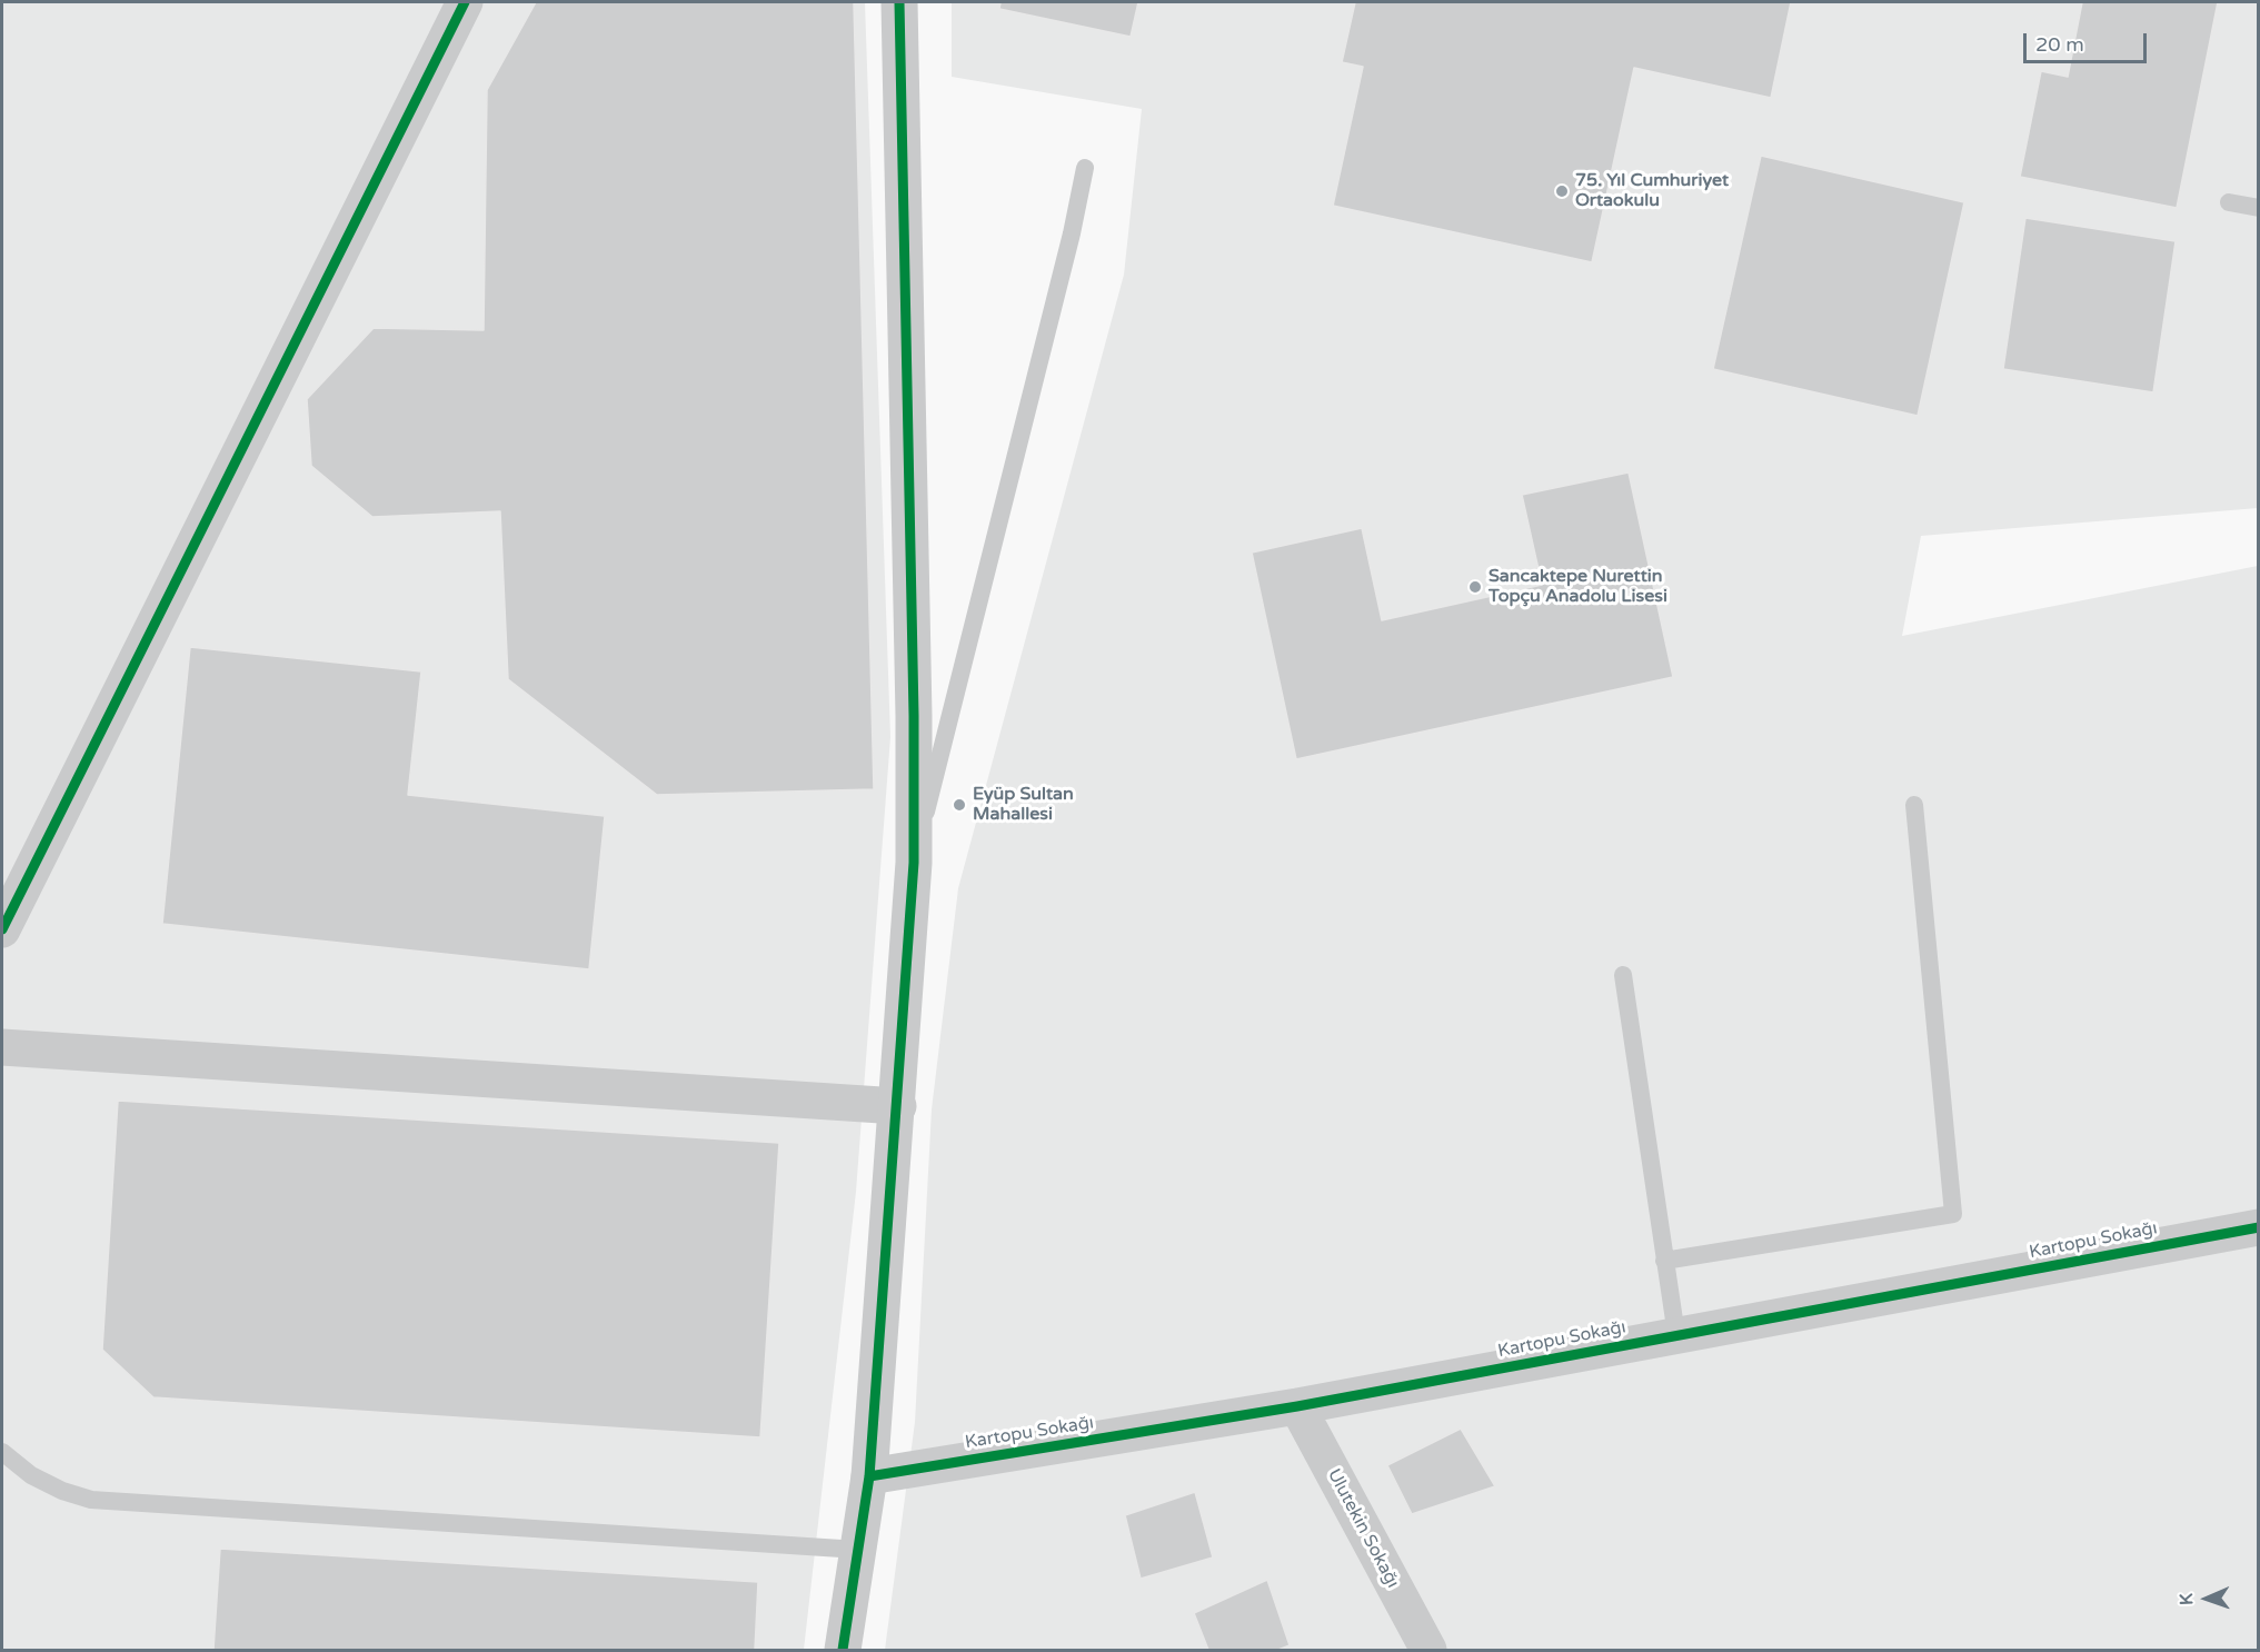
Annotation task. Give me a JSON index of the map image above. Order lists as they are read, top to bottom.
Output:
{
  "streets": {
    "street": ["Kartopu Sokağı", "Ulutekin Sokağı"]
  },
  "crossings": [
    ["Kartopu Sokağı", "Ulutekin Sokağı"]
  ],
  "places": ["75. Yıl Cumhuriyet Ortaokulu", "Sancaktepe Nurettin Topçu Anadolu Lisesi", "Eyüp Sultan Mahallesi"],
  "scale_bar": "20 m",
  "north": "left"
}
